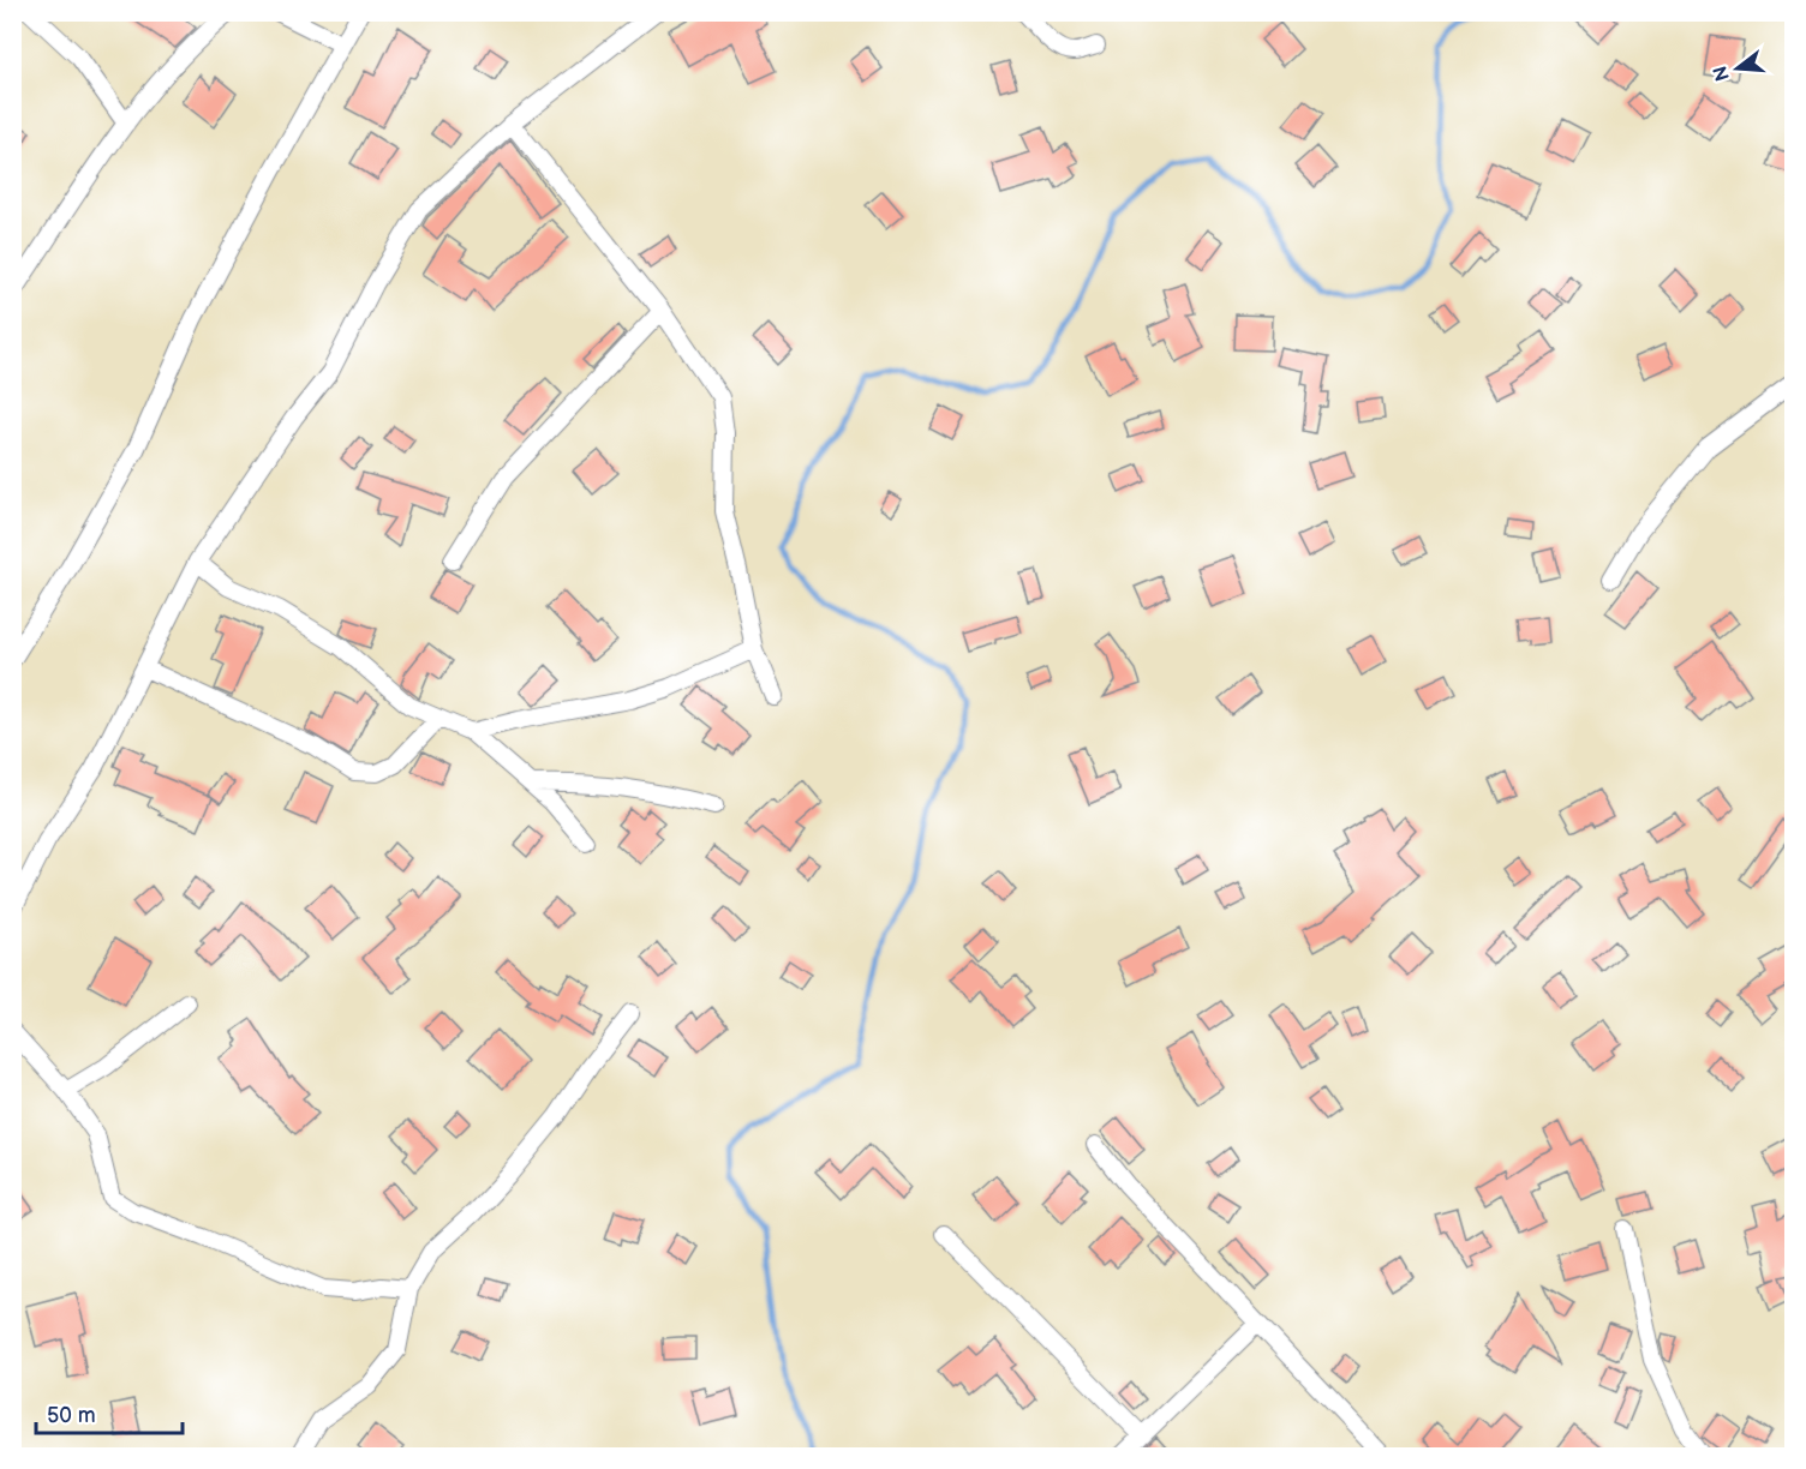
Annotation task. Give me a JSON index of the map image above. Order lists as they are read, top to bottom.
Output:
{
  "scale_bar": "50 m",
  "north": "left"
}
